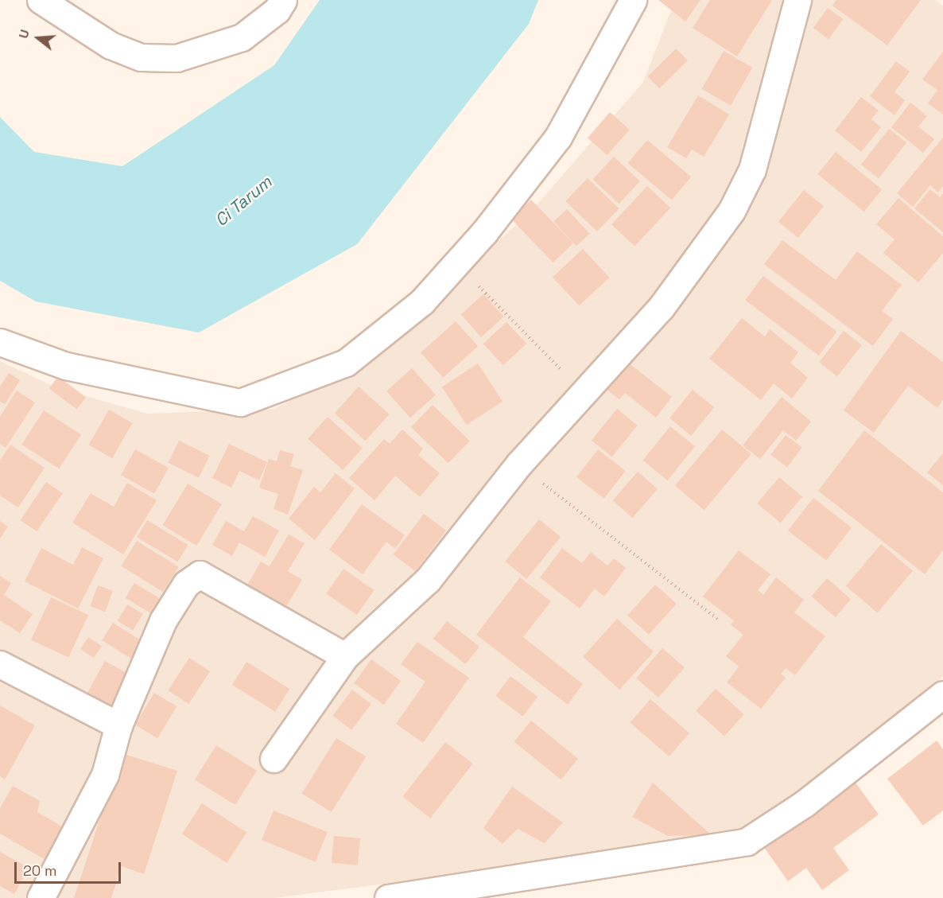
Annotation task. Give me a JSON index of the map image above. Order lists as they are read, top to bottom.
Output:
{
  "water": ["Ci Tarum"],
  "scale_bar": "20 m",
  "north": "left"
}
